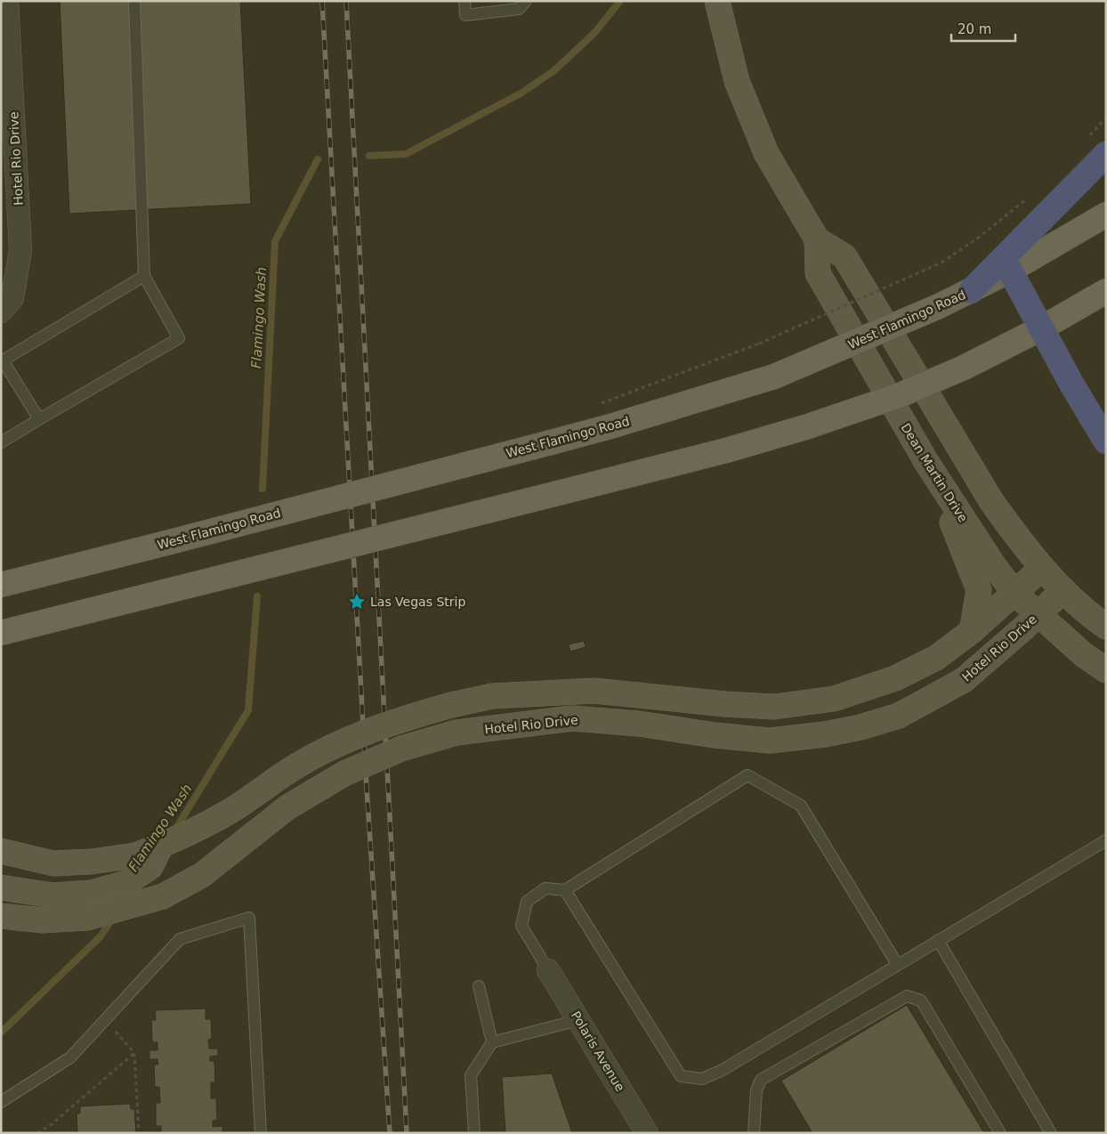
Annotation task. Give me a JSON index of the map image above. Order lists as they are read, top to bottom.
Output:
{
  "streets": {
    "main road": ["Hotel Rio Drive", "West Flamingo Road", "Dean Martin Drive"],
    "street": ["Polaris Avenue"]
  },
  "crossings": [
    ["Hotel Rio Drive", "Dean Martin Drive"]
  ],
  "water": ["Flamingo Wash"],
  "places": {
    "place": ["Las Vegas Strip"]
  },
  "scale_bar": "20 m"
}
